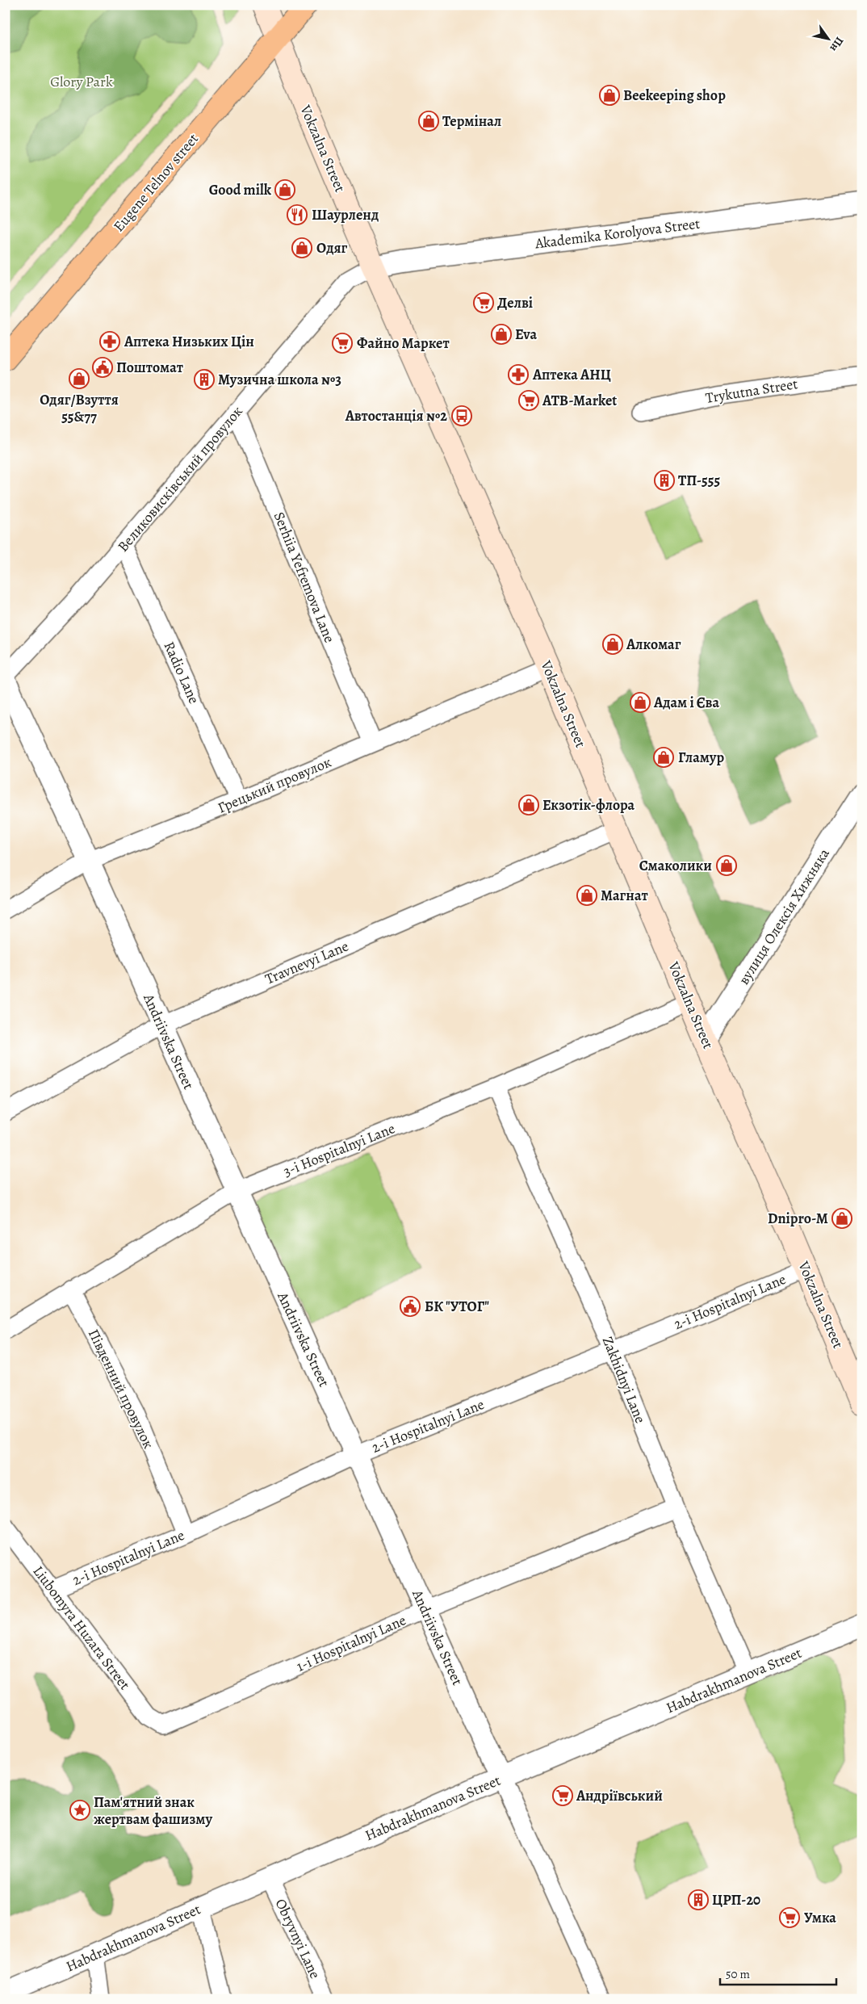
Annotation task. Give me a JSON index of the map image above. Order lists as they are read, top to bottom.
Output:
{
  "streets": {
    "main road": ["Vokzalna Street", "Eugene Telnov street"],
    "street": [
      "Akademika Korolyova Street",
      "Trykutna Street",
      "Великовисківський провулок",
      "Serhiia Yefremova Lane",
      "Radio Lane",
      "Грецький провулок",
      "вулиця Олексія Хижняка",
      "Travnevyi Lane",
      "Andriivska Street",
      "3-i Hospitalnyi Lane",
      "2-i Hospitalnyi Lane",
      "Zakhidnyi Lane",
      "Південний провулок",
      "Liubomyra Huzara Street",
      "1-i Hospitalnyi Lane",
      "Habdrakhmanova Street",
      "Obryvnyi Lane"
    ]
  },
  "crossings": [
    ["Vokzalna Street", "Eugene Telnov street"],
    ["Vokzalna Street", "Akademika Korolyova Street"],
    ["Vokzalna Street", "Великовисківський провулок"],
    ["Vokzalna Street", "Грецький провулок"],
    ["Vokzalna Street", "вулиця Олексія Хижняка"],
    ["Vokzalna Street", "Travnevyi Lane"],
    ["Vokzalna Street", "3-i Hospitalnyi Lane"],
    ["Vokzalna Street", "2-i Hospitalnyi Lane"],
    ["Akademika Korolyova Street", "Великовисківський провулок"],
    ["Великовисківський провулок", "Serhiia Yefremova Lane"],
    ["Великовисківський провулок", "Radio Lane"],
    ["Великовисківський провулок", "Andriivska Street"],
    ["Serhiia Yefremova Lane", "Грецький провулок"],
    ["Radio Lane", "Грецький провулок"],
    ["Грецький провулок", "Andriivska Street"],
    ["Travnevyi Lane", "Andriivska Street"],
    ["Andriivska Street", "3-i Hospitalnyi Lane"],
    ["Andriivska Street", "2-i Hospitalnyi Lane"],
    ["Andriivska Street", "1-i Hospitalnyi Lane"],
    ["Andriivska Street", "Habdrakhmanova Street"],
    ["3-i Hospitalnyi Lane", "Zakhidnyi Lane"],
    ["3-i Hospitalnyi Lane", "Південний провулок"],
    ["2-i Hospitalnyi Lane", "Zakhidnyi Lane"],
    ["2-i Hospitalnyi Lane", "Південний провулок"],
    ["2-i Hospitalnyi Lane", "Liubomyra Huzara Street"],
    ["Zakhidnyi Lane", "1-i Hospitalnyi Lane"],
    ["Zakhidnyi Lane", "Habdrakhmanova Street"],
    ["Liubomyra Huzara Street", "1-i Hospitalnyi Lane"],
    ["Habdrakhmanova Street", "Obryvnyi Lane"]
  ],
  "parks": ["Glory Park"],
  "places": {
    "shop": [
      "Beekeeping shop",
      "Термінал",
      "Good milk",
      "Одяг",
      "Eva",
      "Одяг/Взуття 55&77",
      "Алкомаг",
      "Адам і Єва",
      "Гламур",
      "Екзотік-флора",
      "Смаколики",
      "Магнат",
      "Dnipro-M"
    ],
    "restaurant": ["Шаурленд"],
    "supermarket": [
      "Делві",
      "Файно Маркет",
      "ATB-Market",
      "Андріївський",
      "Умка"
    ],
    "pharmacy": ["Аптека Низьких Цін", "Аптека АНЦ"],
    "public building": ["Поштомат", "БК \"УТОГ\""],
    "building": ["Музична школа №3", "ТП-555", "ЦРП-20"],
    "bus stop": ["Автостанція №2"],
    "place": ["Пам'ятний знак жертвам фашизму"]
  },
  "scale_bar": "50 m",
  "north": "bottom right"
}
